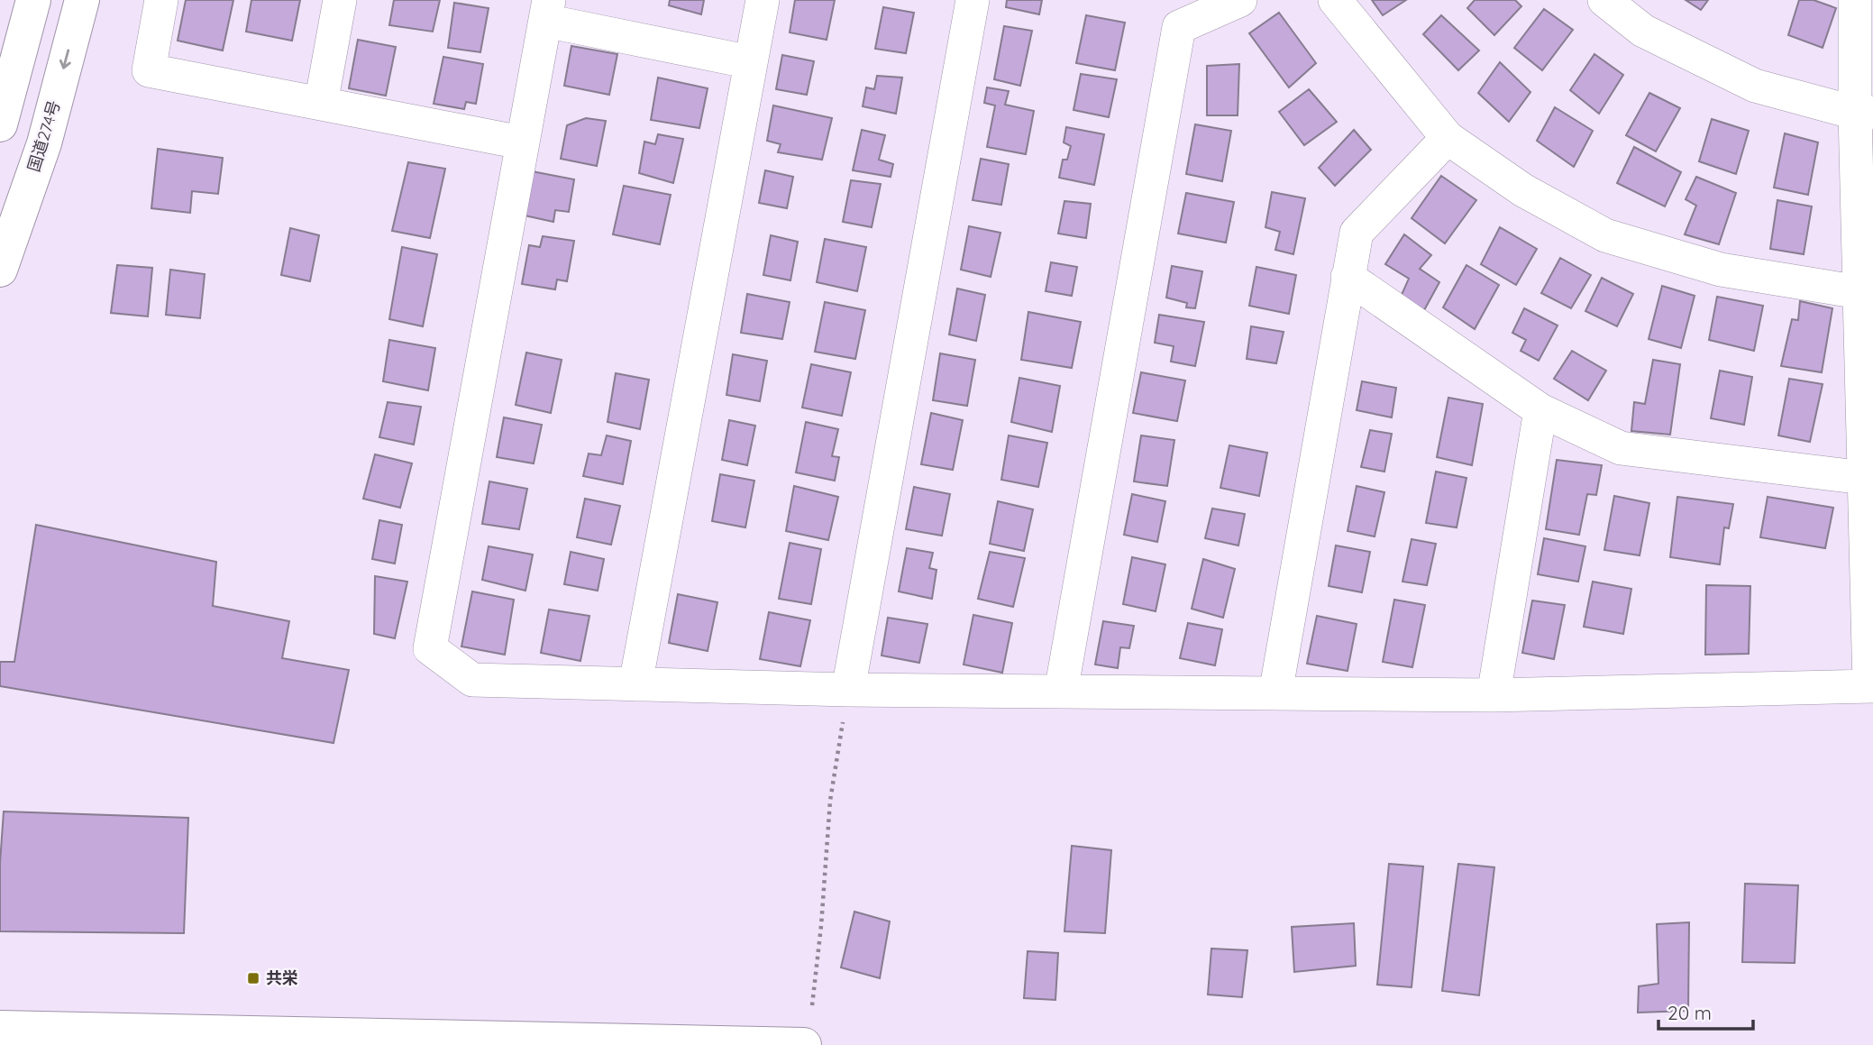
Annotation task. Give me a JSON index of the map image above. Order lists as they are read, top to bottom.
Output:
{
  "streets": {
    "main road": ["国道274号"]
  },
  "places": {
    "transit": ["共栄"]
  },
  "scale_bar": "20 m"
}
